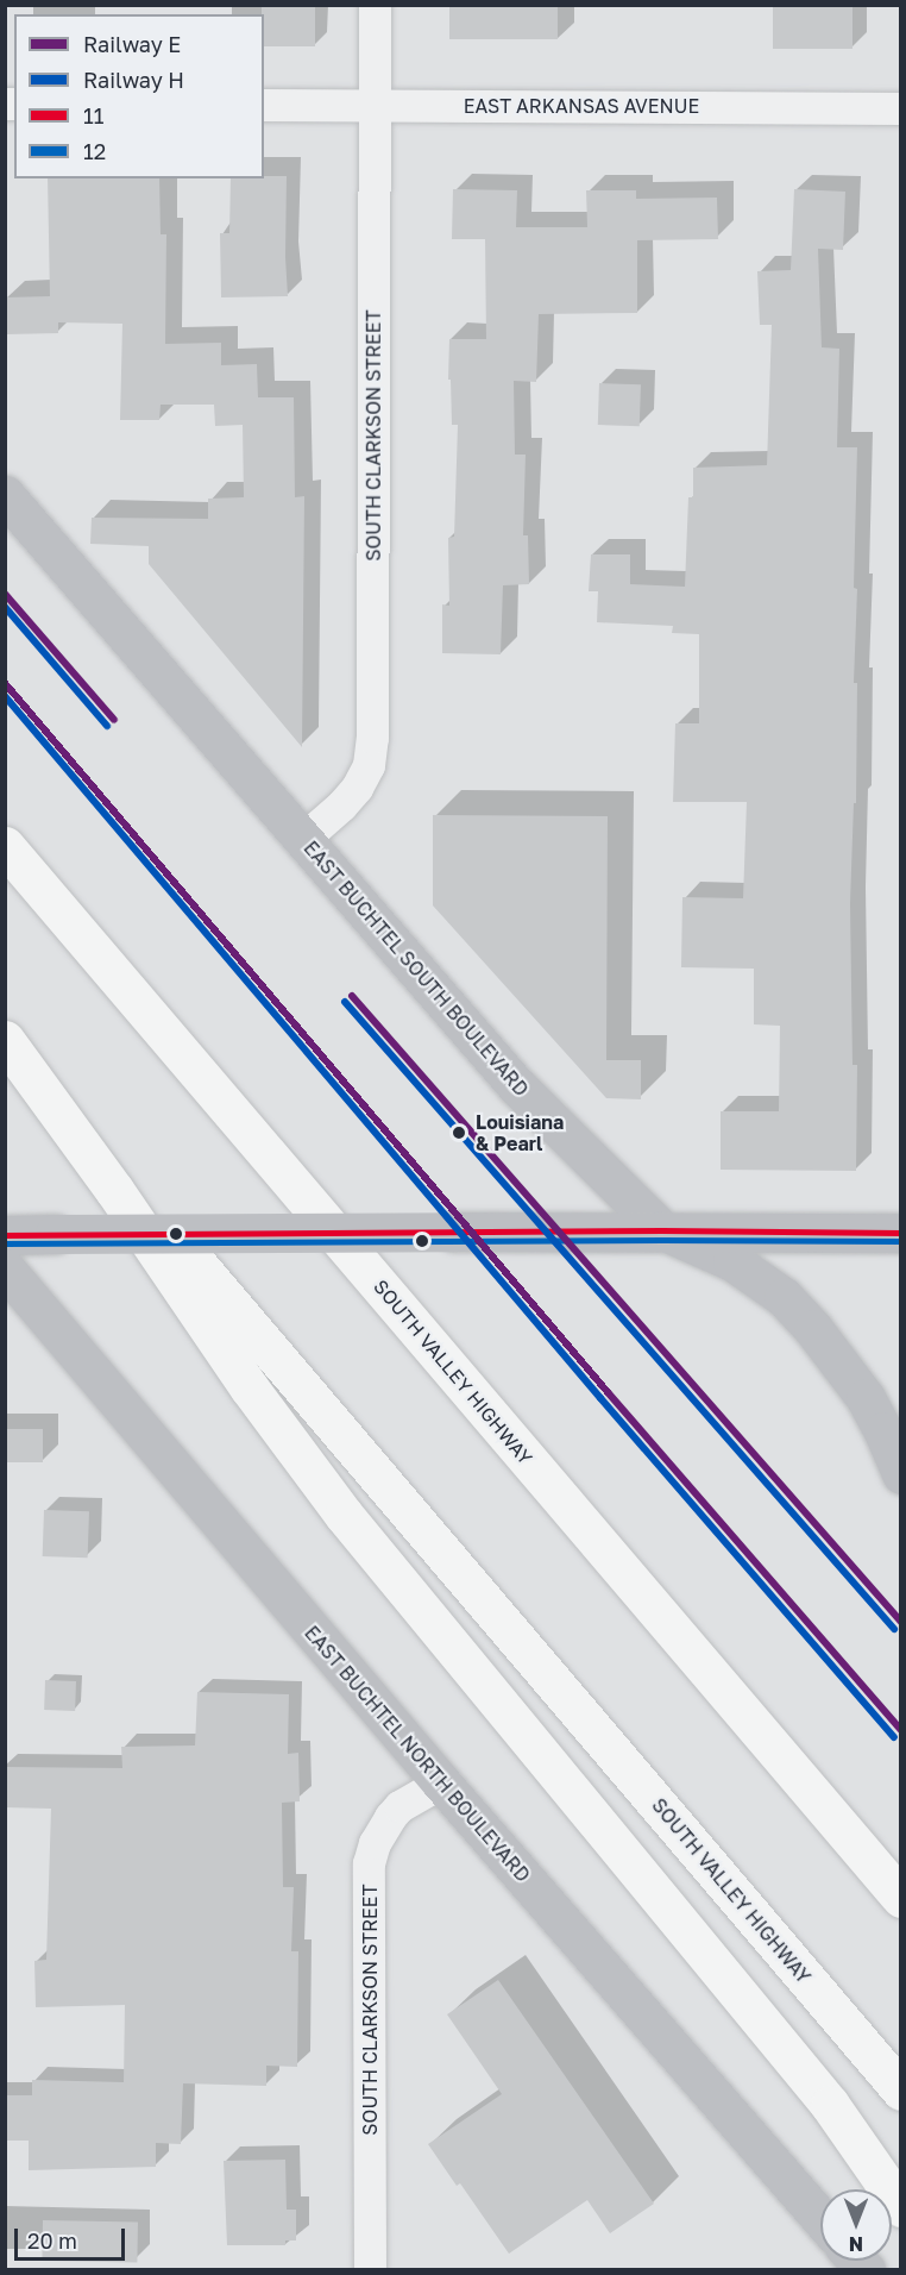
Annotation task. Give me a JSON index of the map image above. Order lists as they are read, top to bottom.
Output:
{
  "streets": {
    "highway": ["SOUTH VALLEY HIGHWAY"],
    "main road": ["EAST BUCHTEL SOUTH BOULEVARD", "EAST BUCHTEL NORTH BOULEVARD"],
    "street": ["EAST ARKANSAS AVENUE", "SOUTH CLARKSON STREET"]
  },
  "crossings": [
    ["EAST ARKANSAS AVENUE", "SOUTH CLARKSON STREET"],
    ["SOUTH CLARKSON STREET", "EAST BUCHTEL SOUTH BOULEVARD"],
    ["SOUTH CLARKSON STREET", "EAST BUCHTEL NORTH BOULEVARD"]
  ],
  "places": ["Louisiana & Pearl"],
  "lines": [
    "rail line E",
    "rail line H",
    "transit line 11",
    "transit line 12"
  ],
  "legend": [
    "Railway E",
    "Railway H",
    "11",
    "12"
  ],
  "scale_bar": "20 m",
  "north": "bottom"
}
